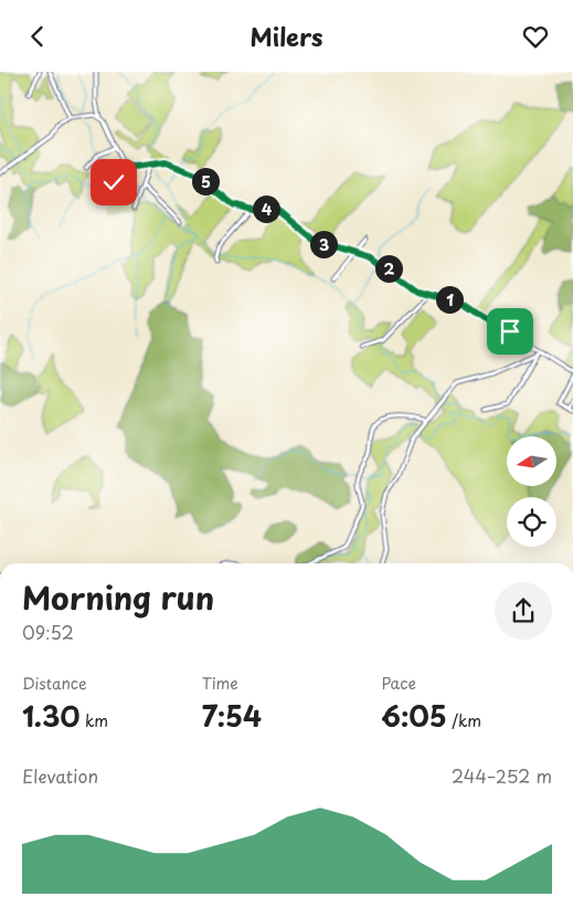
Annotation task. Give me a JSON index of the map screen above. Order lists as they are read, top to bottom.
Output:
{
  "north": "left",
  "page": {
    "header": "Milers",
    "pins": [
      "5",
      "4",
      "3",
      "2",
      "1"
    ],
    "heading": ["Morning run", "09:52"],
    "stats": [
      ["Distance", "1.30 km"],
      ["Time", "7:54"],
      ["Pace", "6:05 /km"]
    ],
    "chart": ["Elevation", "244–252 m"]
  }
}
